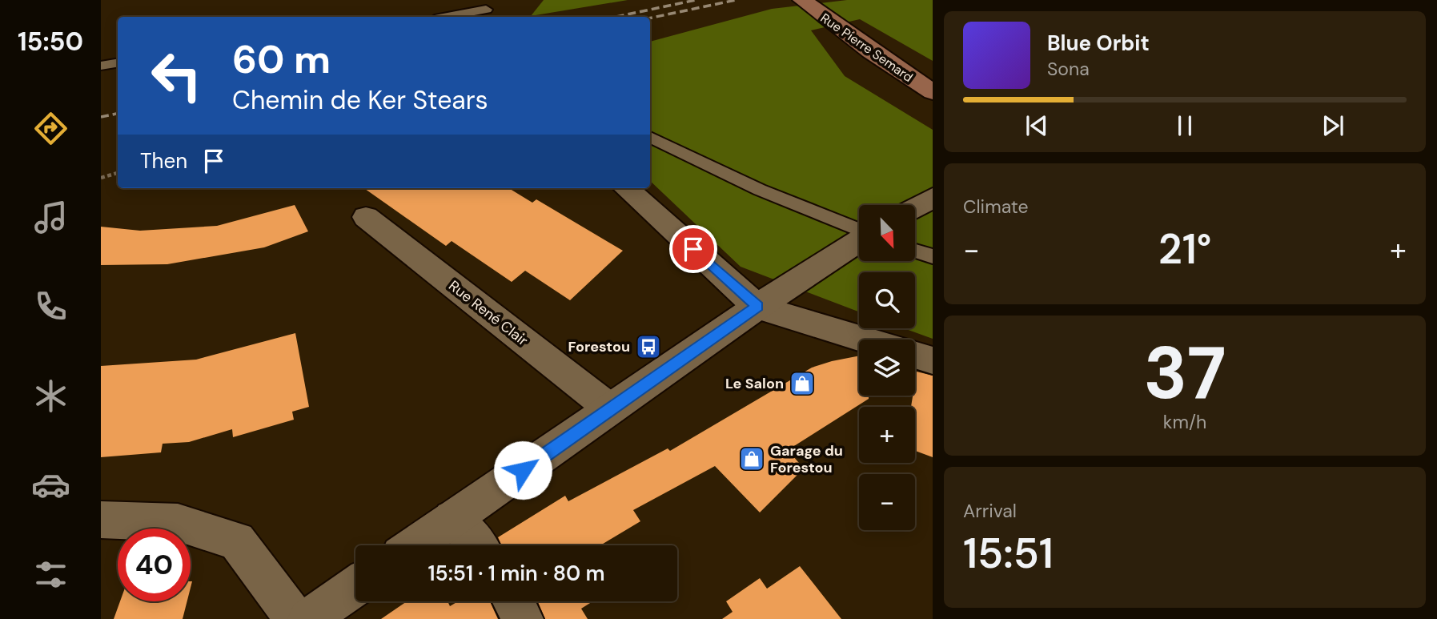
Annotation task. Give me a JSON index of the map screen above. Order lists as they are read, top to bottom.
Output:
{
  "streets": {
    "main road": ["Rue Pierre Semard"],
    "street": ["Rue René Clair"]
  },
  "places": {
    "bus stop": ["Forestou"],
    "shop": ["Le Salon", "Garage du Forestou"]
  },
  "north": "bottom right",
  "page": {
    "tabs": "15:50",
    "turn": ["60 m", "Chemin de Ker Stears"],
    "song": ["Blue Orbit", "Sona"],
    "then": "Then",
    "tile": [
      "Climate",
      ["37", "km/h"],
      ["Arrival", "15:51"]
    ],
    "map_buttons": ["+", "−"],
    "heat": ["−", "21°", "+"],
    "limit": "40",
    "trip": "15:51 · 1 min · 80 m"
  }
}
